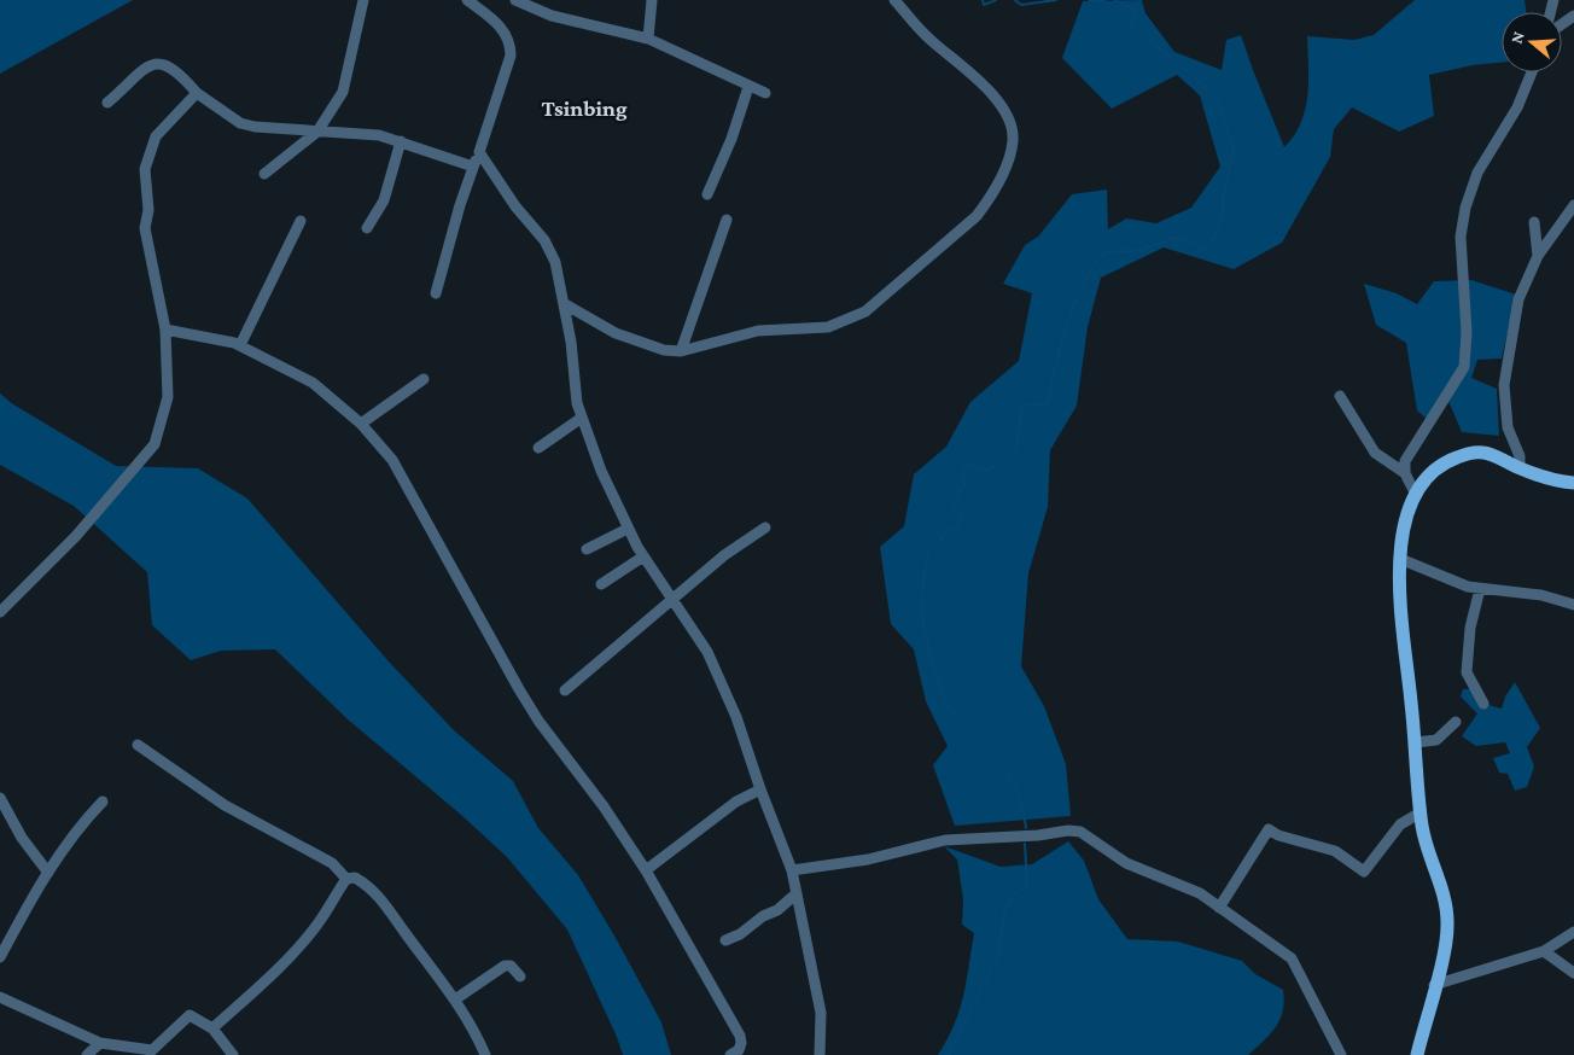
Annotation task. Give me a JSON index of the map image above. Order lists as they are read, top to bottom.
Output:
{
  "districts": ["Tsinbing"],
  "north": "left"
}
